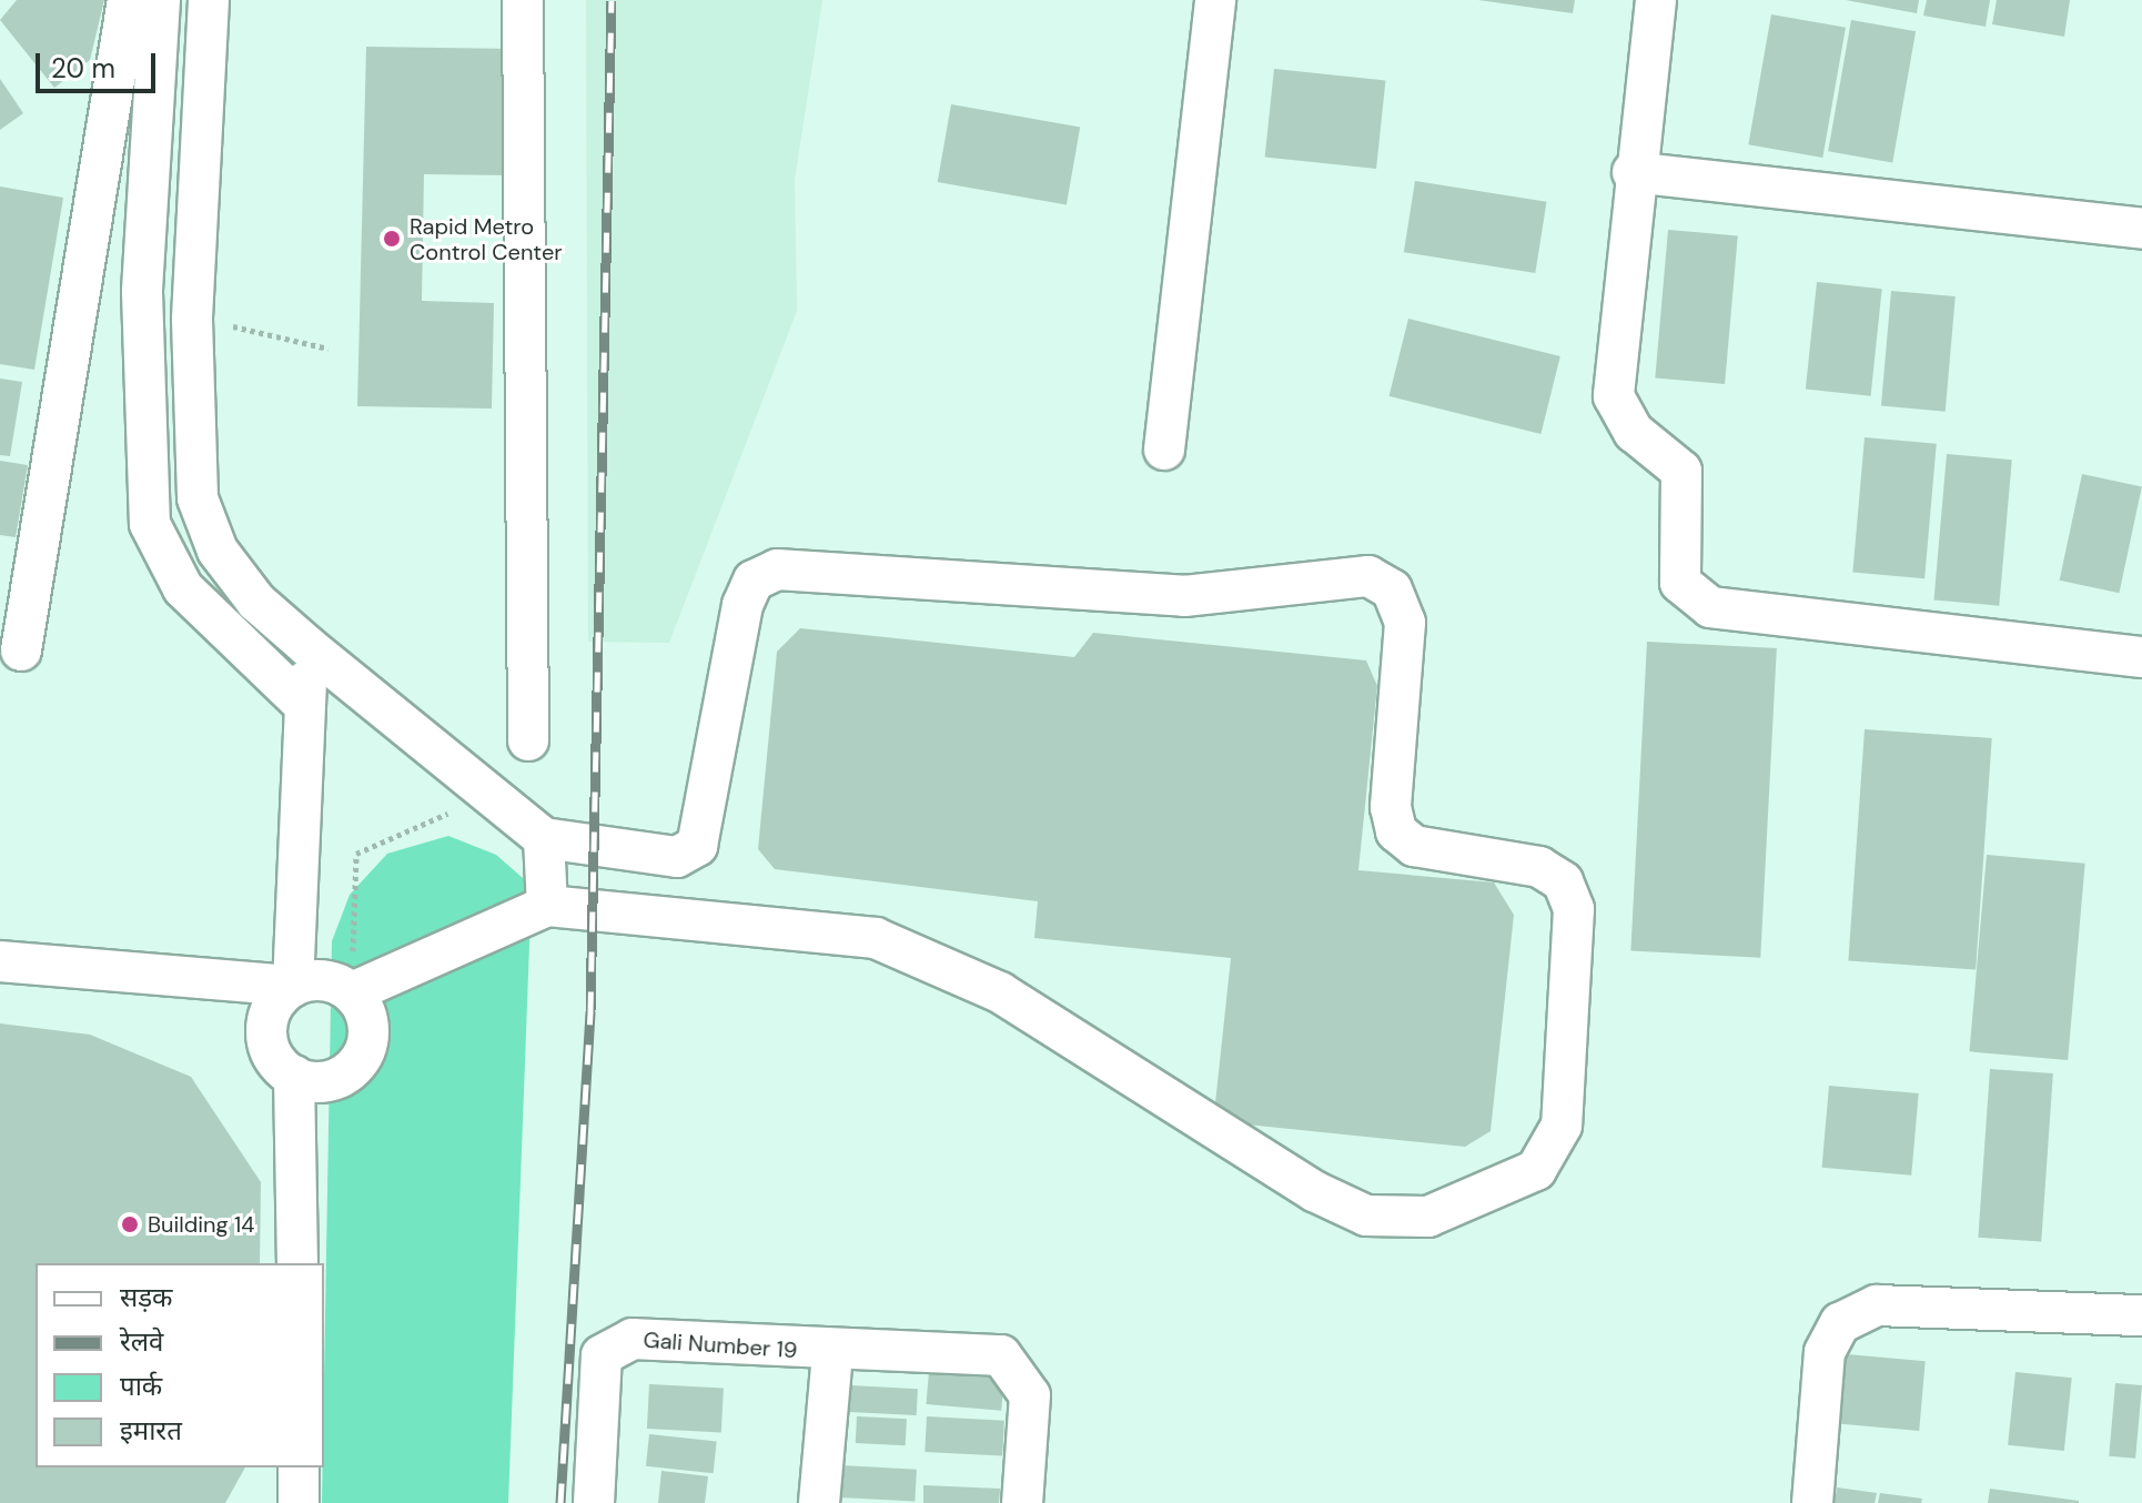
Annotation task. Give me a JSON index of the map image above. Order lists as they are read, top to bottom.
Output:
{
  "streets": {
    "street": ["Gali Number 19"]
  },
  "places": ["Rapid Metro Control Center", "Building 14"],
  "legend": [
    "सड़क",
    "रेलवे",
    "पार्क",
    "इमारत"
  ],
  "scale_bar": "20 m"
}
